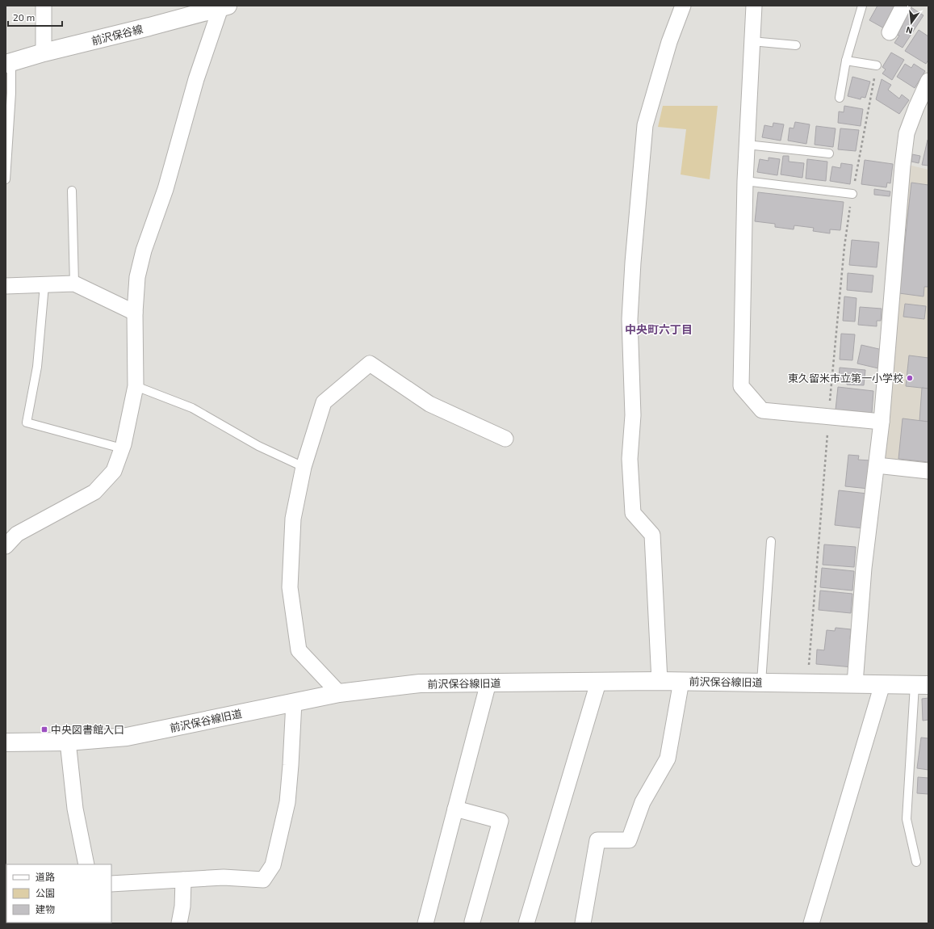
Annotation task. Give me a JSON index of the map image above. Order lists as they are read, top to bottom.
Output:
{
  "streets": {
    "street": ["前沢保谷線", "前沢保谷線旧道"]
  },
  "districts": ["中央町六丁目"],
  "places": {
    "other": ["東久留米市立第一小学校"],
    "transit": ["中央図書館入口"]
  },
  "legend": ["道路", "公園", "建物"],
  "scale_bar": "20 m",
  "north": "bottom"
}
